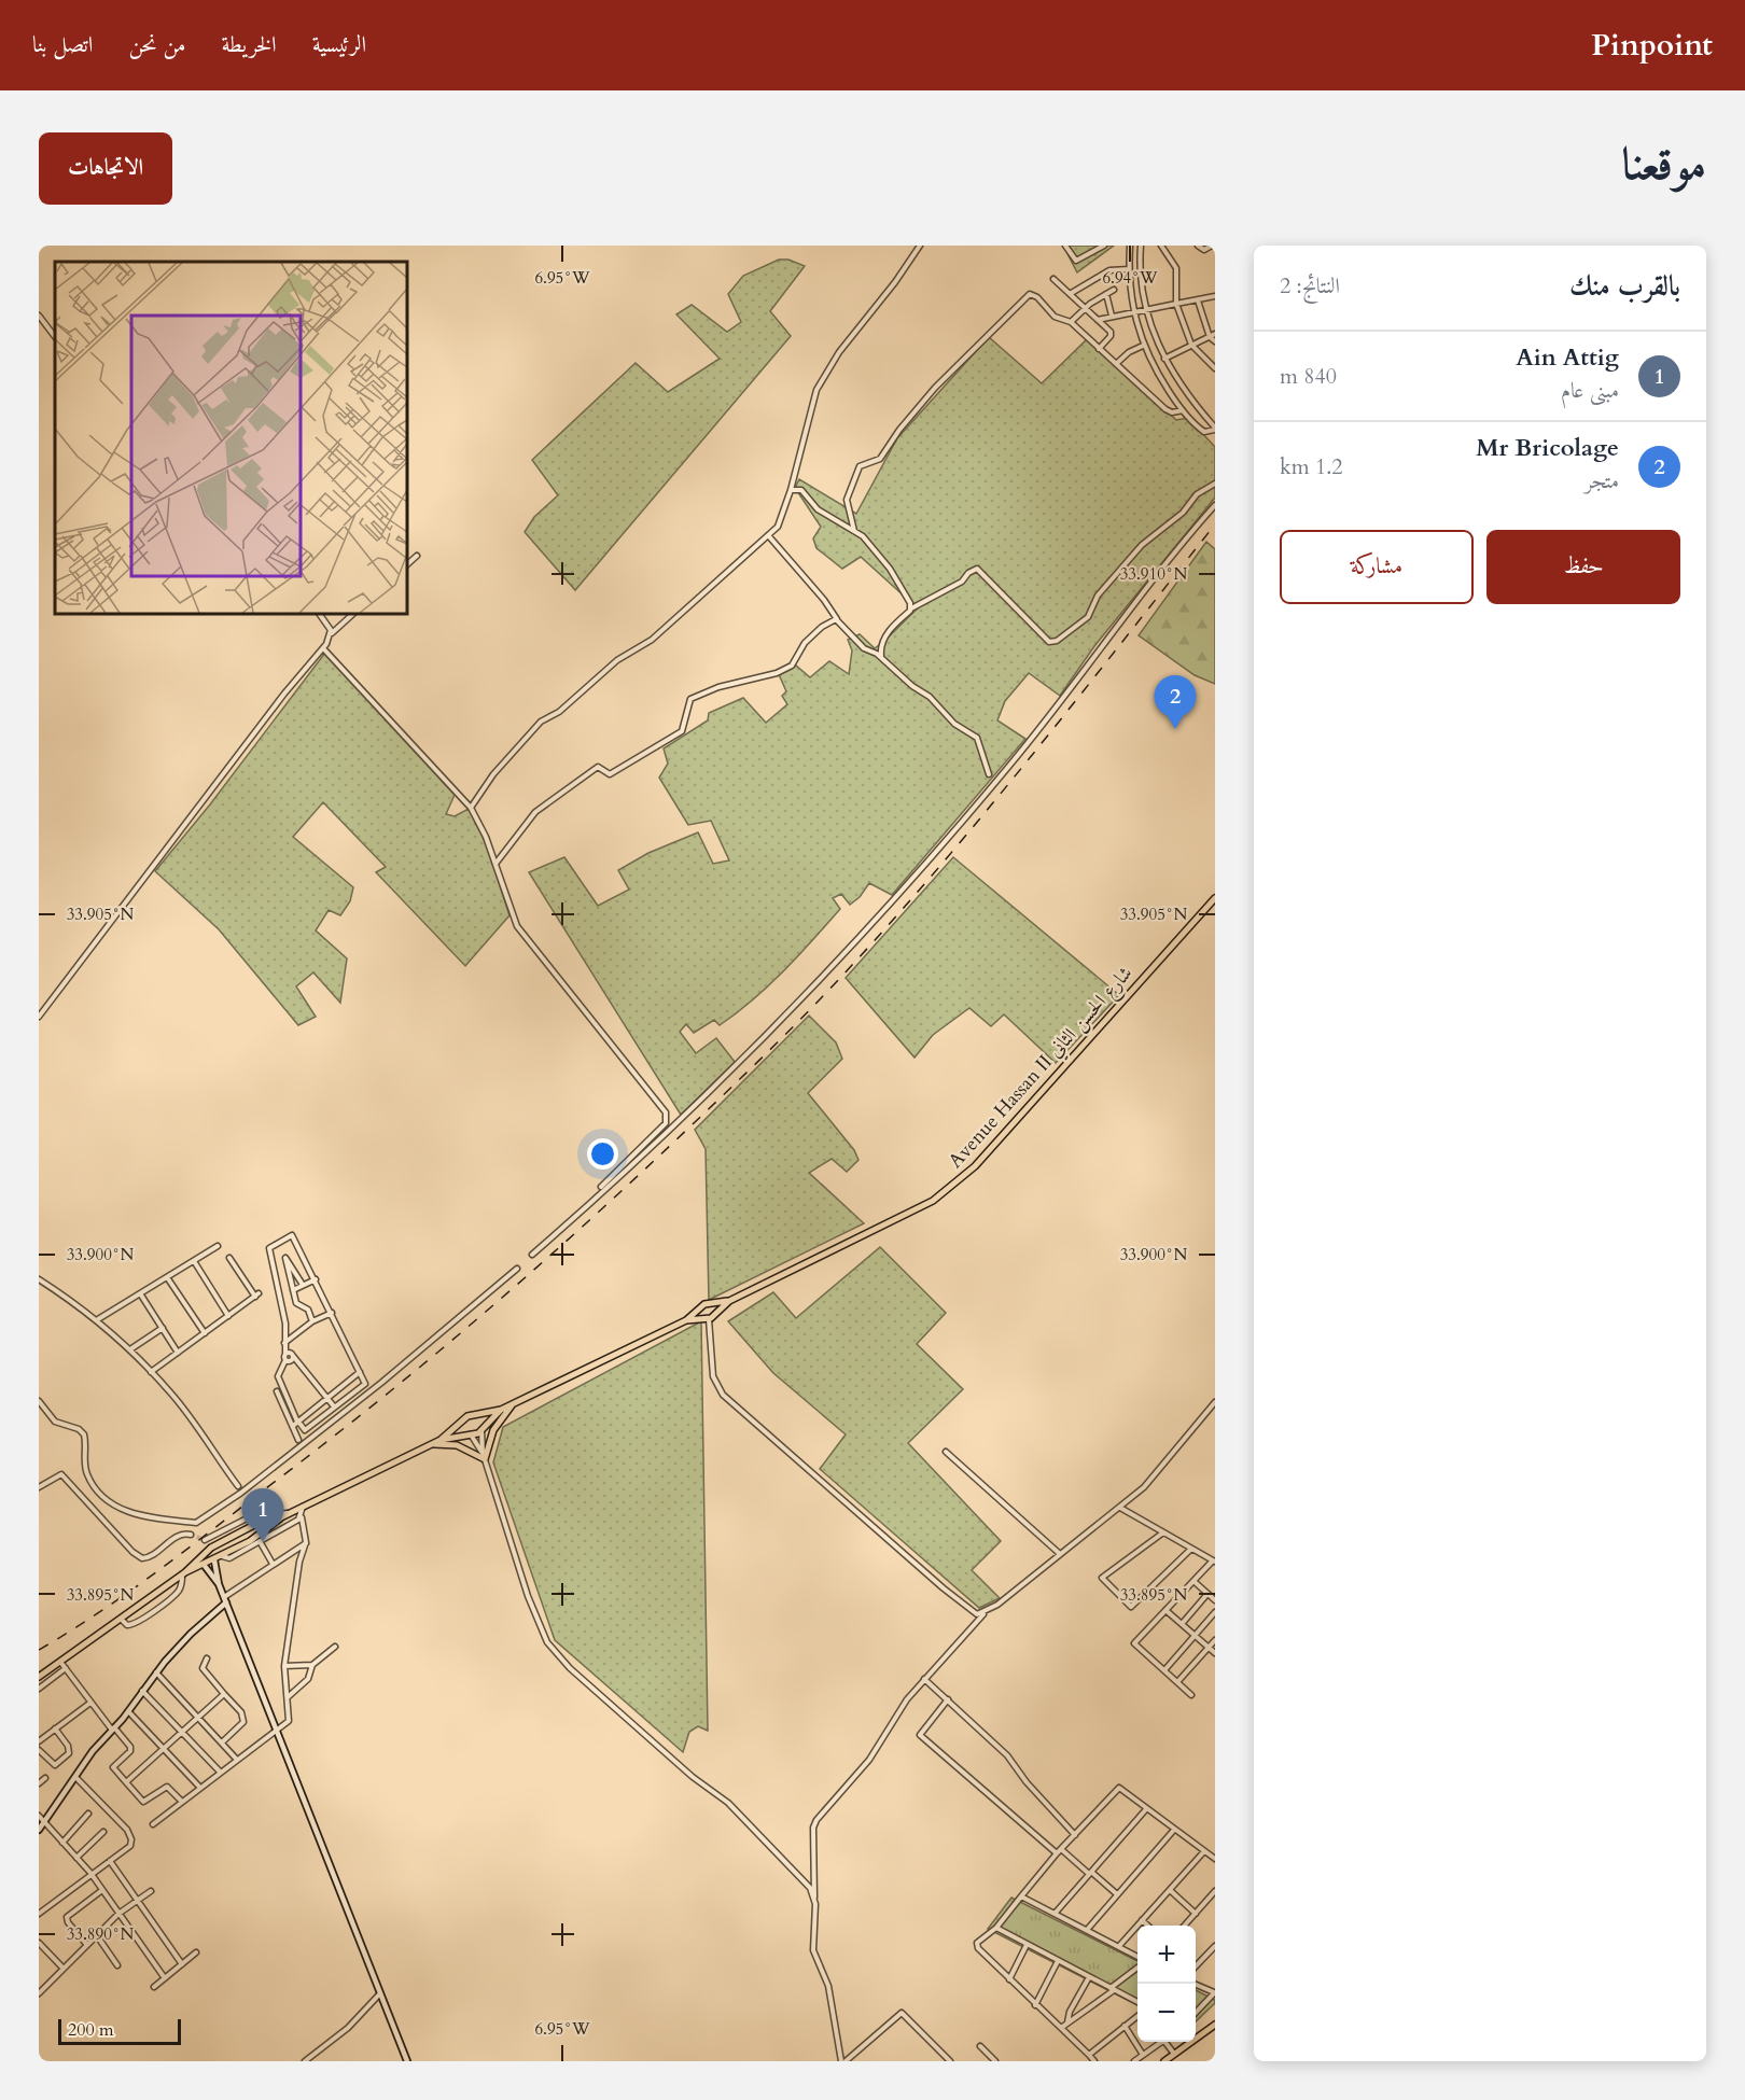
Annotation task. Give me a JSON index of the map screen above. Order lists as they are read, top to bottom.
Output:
{
  "streets": {
    "main road": ["Avenue Hassan II شارع الحسن الثاني"]
  },
  "scale_bar": "200 m",
  "page": {
    "header": "Pinpoint",
    "nav": [
      "الرئيسية",
      "الخريطة",
      "من نحن",
      "اتصل بنا"
    ],
    "title": "موقعنا",
    "buttons": [
      "الاتجاهات",
      ["حفظ", "مشاركة"]
    ],
    "heading": ["بالقرب منك", "النتائج: 2"],
    "list": [
      {
        "mark": "1",
        "name": "Ain Attig",
        "note": "مبنى عام",
        "value": "840 m"
      },
      {
        "mark": "2",
        "name": "Mr Bricolage",
        "note": "متجر",
        "value": "1.2 km"
      }
    ],
    "pins": ["2", "1"],
    "map_buttons": ["+", "−"],
    "scale": "200 m"
  },
  "coordinates": [
    "6.95°W",
    "6.94°W",
    "33.910°N",
    "33.905°N",
    "33.900°N",
    "33.895°N",
    "33.890°N"
  ]
}
